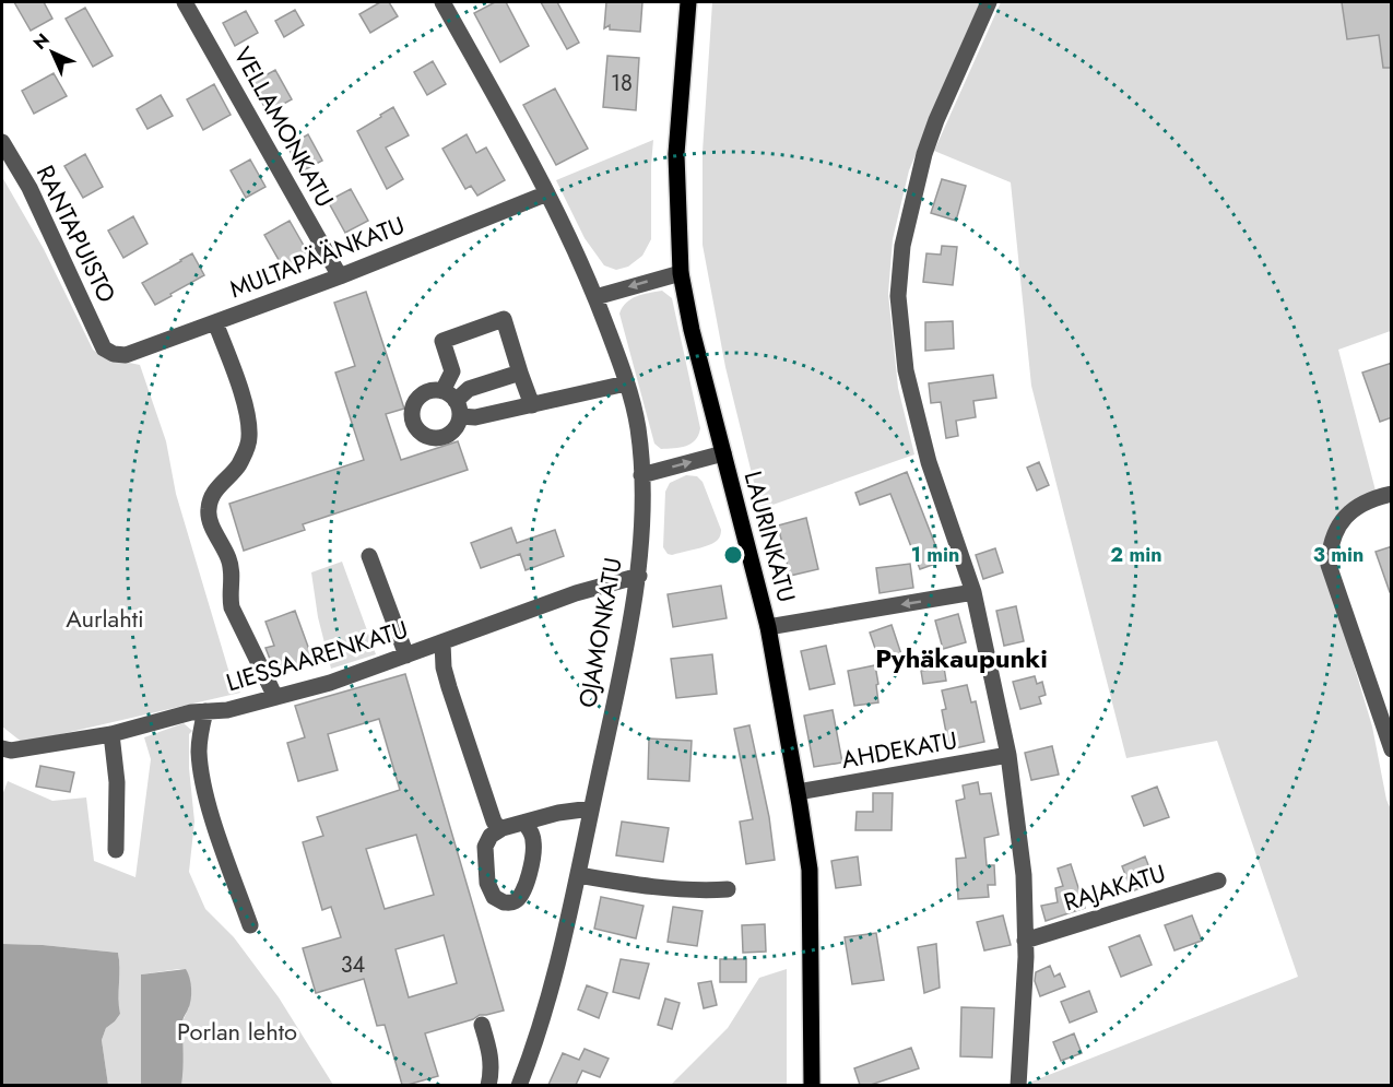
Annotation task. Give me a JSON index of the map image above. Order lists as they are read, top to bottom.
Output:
{
  "streets": {
    "main road": ["LAURINKATU"],
    "street": [
      "VELLAMONKATU",
      "RANTAPUISTO",
      "MULTAPÄÄNKATU",
      "OJAMONKATU",
      "LIESSAARENKATU",
      "AHDEKATU",
      "RAJAKATU"
    ]
  },
  "crossings": [
    ["VELLAMONKATU", "MULTAPÄÄNKATU"],
    ["RANTAPUISTO", "MULTAPÄÄNKATU"],
    ["MULTAPÄÄNKATU", "OJAMONKATU"],
    ["LAURINKATU", "AHDEKATU"],
    ["OJAMONKATU", "LIESSAARENKATU"]
  ],
  "districts": ["Pyhäkaupunki"],
  "parks": ["Aurlahti", "Porlan lehto"],
  "house_numbers": ["18", "34"],
  "north": "top left",
  "rings": ["1 min", "2 min", "3 min"]
}
